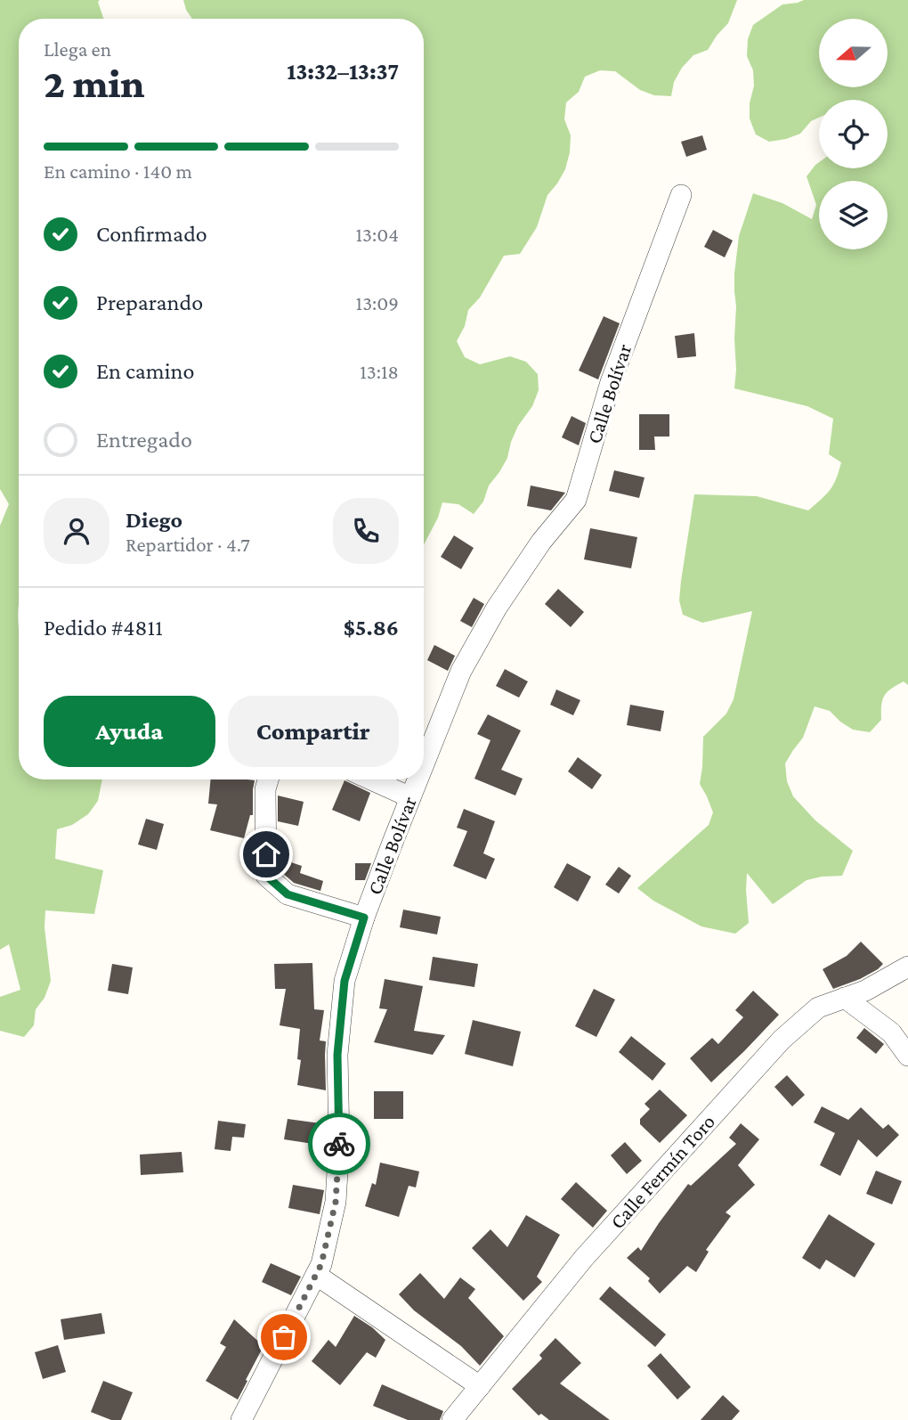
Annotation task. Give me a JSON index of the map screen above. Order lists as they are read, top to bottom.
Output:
{
  "streets": {
    "street": ["Calle Bolívar", "Calle Fermín Toro"]
  },
  "north": "left",
  "page": {
    "heading": ["2 min", "Llega en", "13:32–13:37"],
    "panel": [
      "Diego",
      "Repartidor · 4.7",
      "Pedido #4811",
      "$5.86"
    ],
    "bar": "En camino · 140 m",
    "list": [
      ["Confirmado", "13:04"],
      ["Preparando", "13:09"],
      ["En camino", "13:18"],
      "Entregado"
    ],
    "buttons": ["Ayuda", "Compartir"]
  }
}
